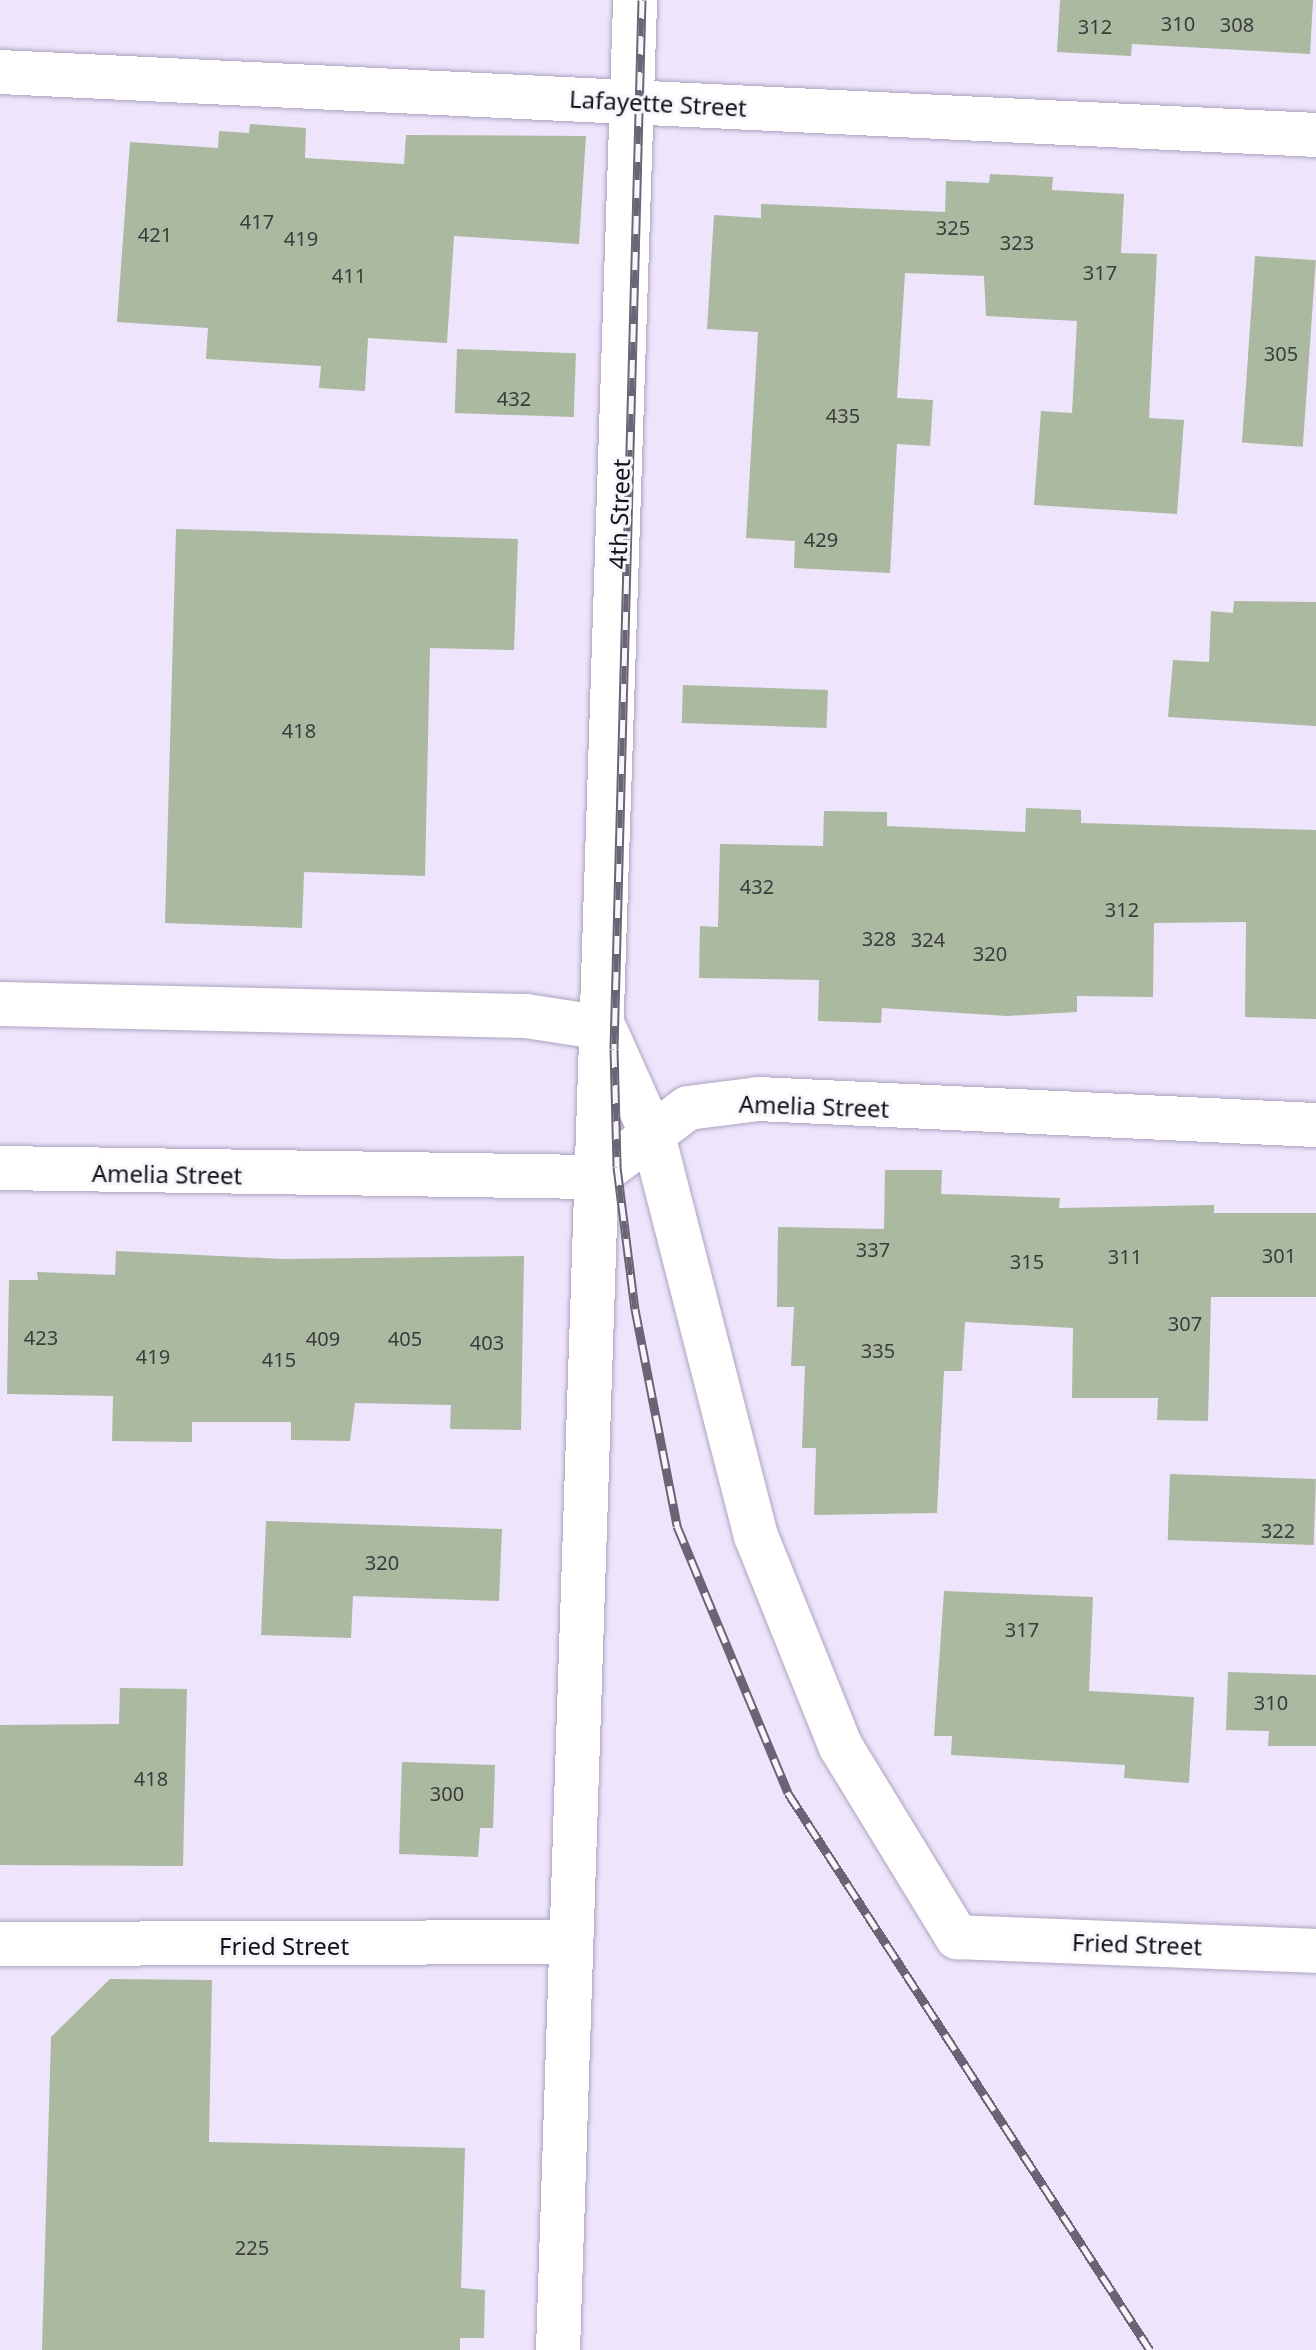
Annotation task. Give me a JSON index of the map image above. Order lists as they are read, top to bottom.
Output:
{
  "streets": {
    "street": [
      "Lafayette Street",
      "4th Street",
      "Amelia Street",
      "Fried Street"
    ]
  },
  "crossings": [
    ["Lafayette Street", "4th Street"],
    ["4th Street", "Amelia Street"],
    ["4th Street", "Fried Street"],
    ["Amelia Street", "Fried Street"]
  ],
  "house_numbers": [
    "310",
    "308",
    "312",
    "417",
    "325",
    "421",
    "419",
    "323",
    "317",
    "411",
    "305",
    "432",
    "435",
    "429",
    "418",
    "432",
    "312",
    "328",
    "324",
    "320",
    "337",
    "301",
    "311",
    "315",
    "307",
    "423",
    "409",
    "405",
    "403",
    "335",
    "419",
    "415",
    "322",
    "320",
    "317",
    "310",
    "418",
    "300",
    "225"
  ]
}
